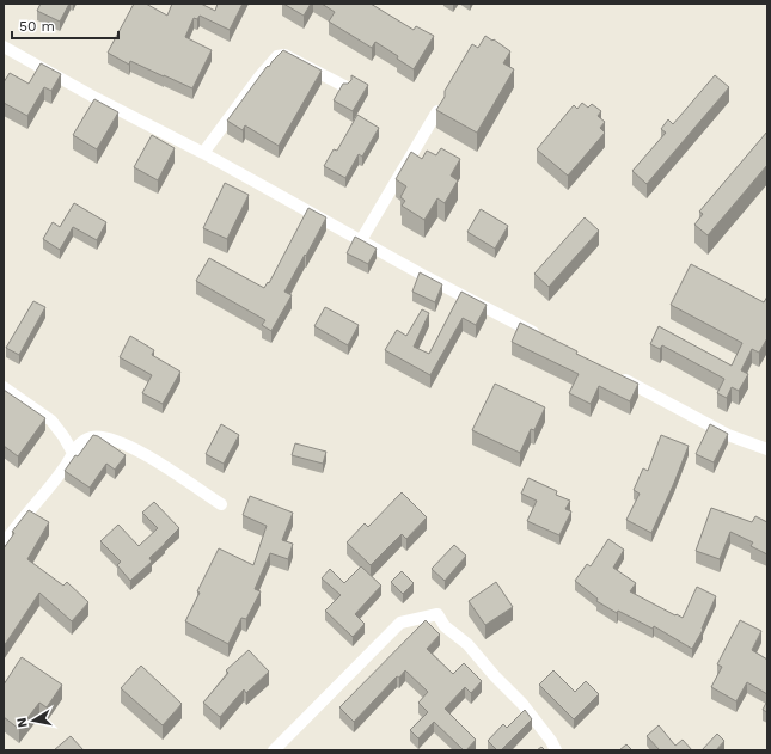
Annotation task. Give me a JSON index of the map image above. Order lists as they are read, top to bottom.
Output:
{
  "scale_bar": "50 m",
  "north": "left"
}
